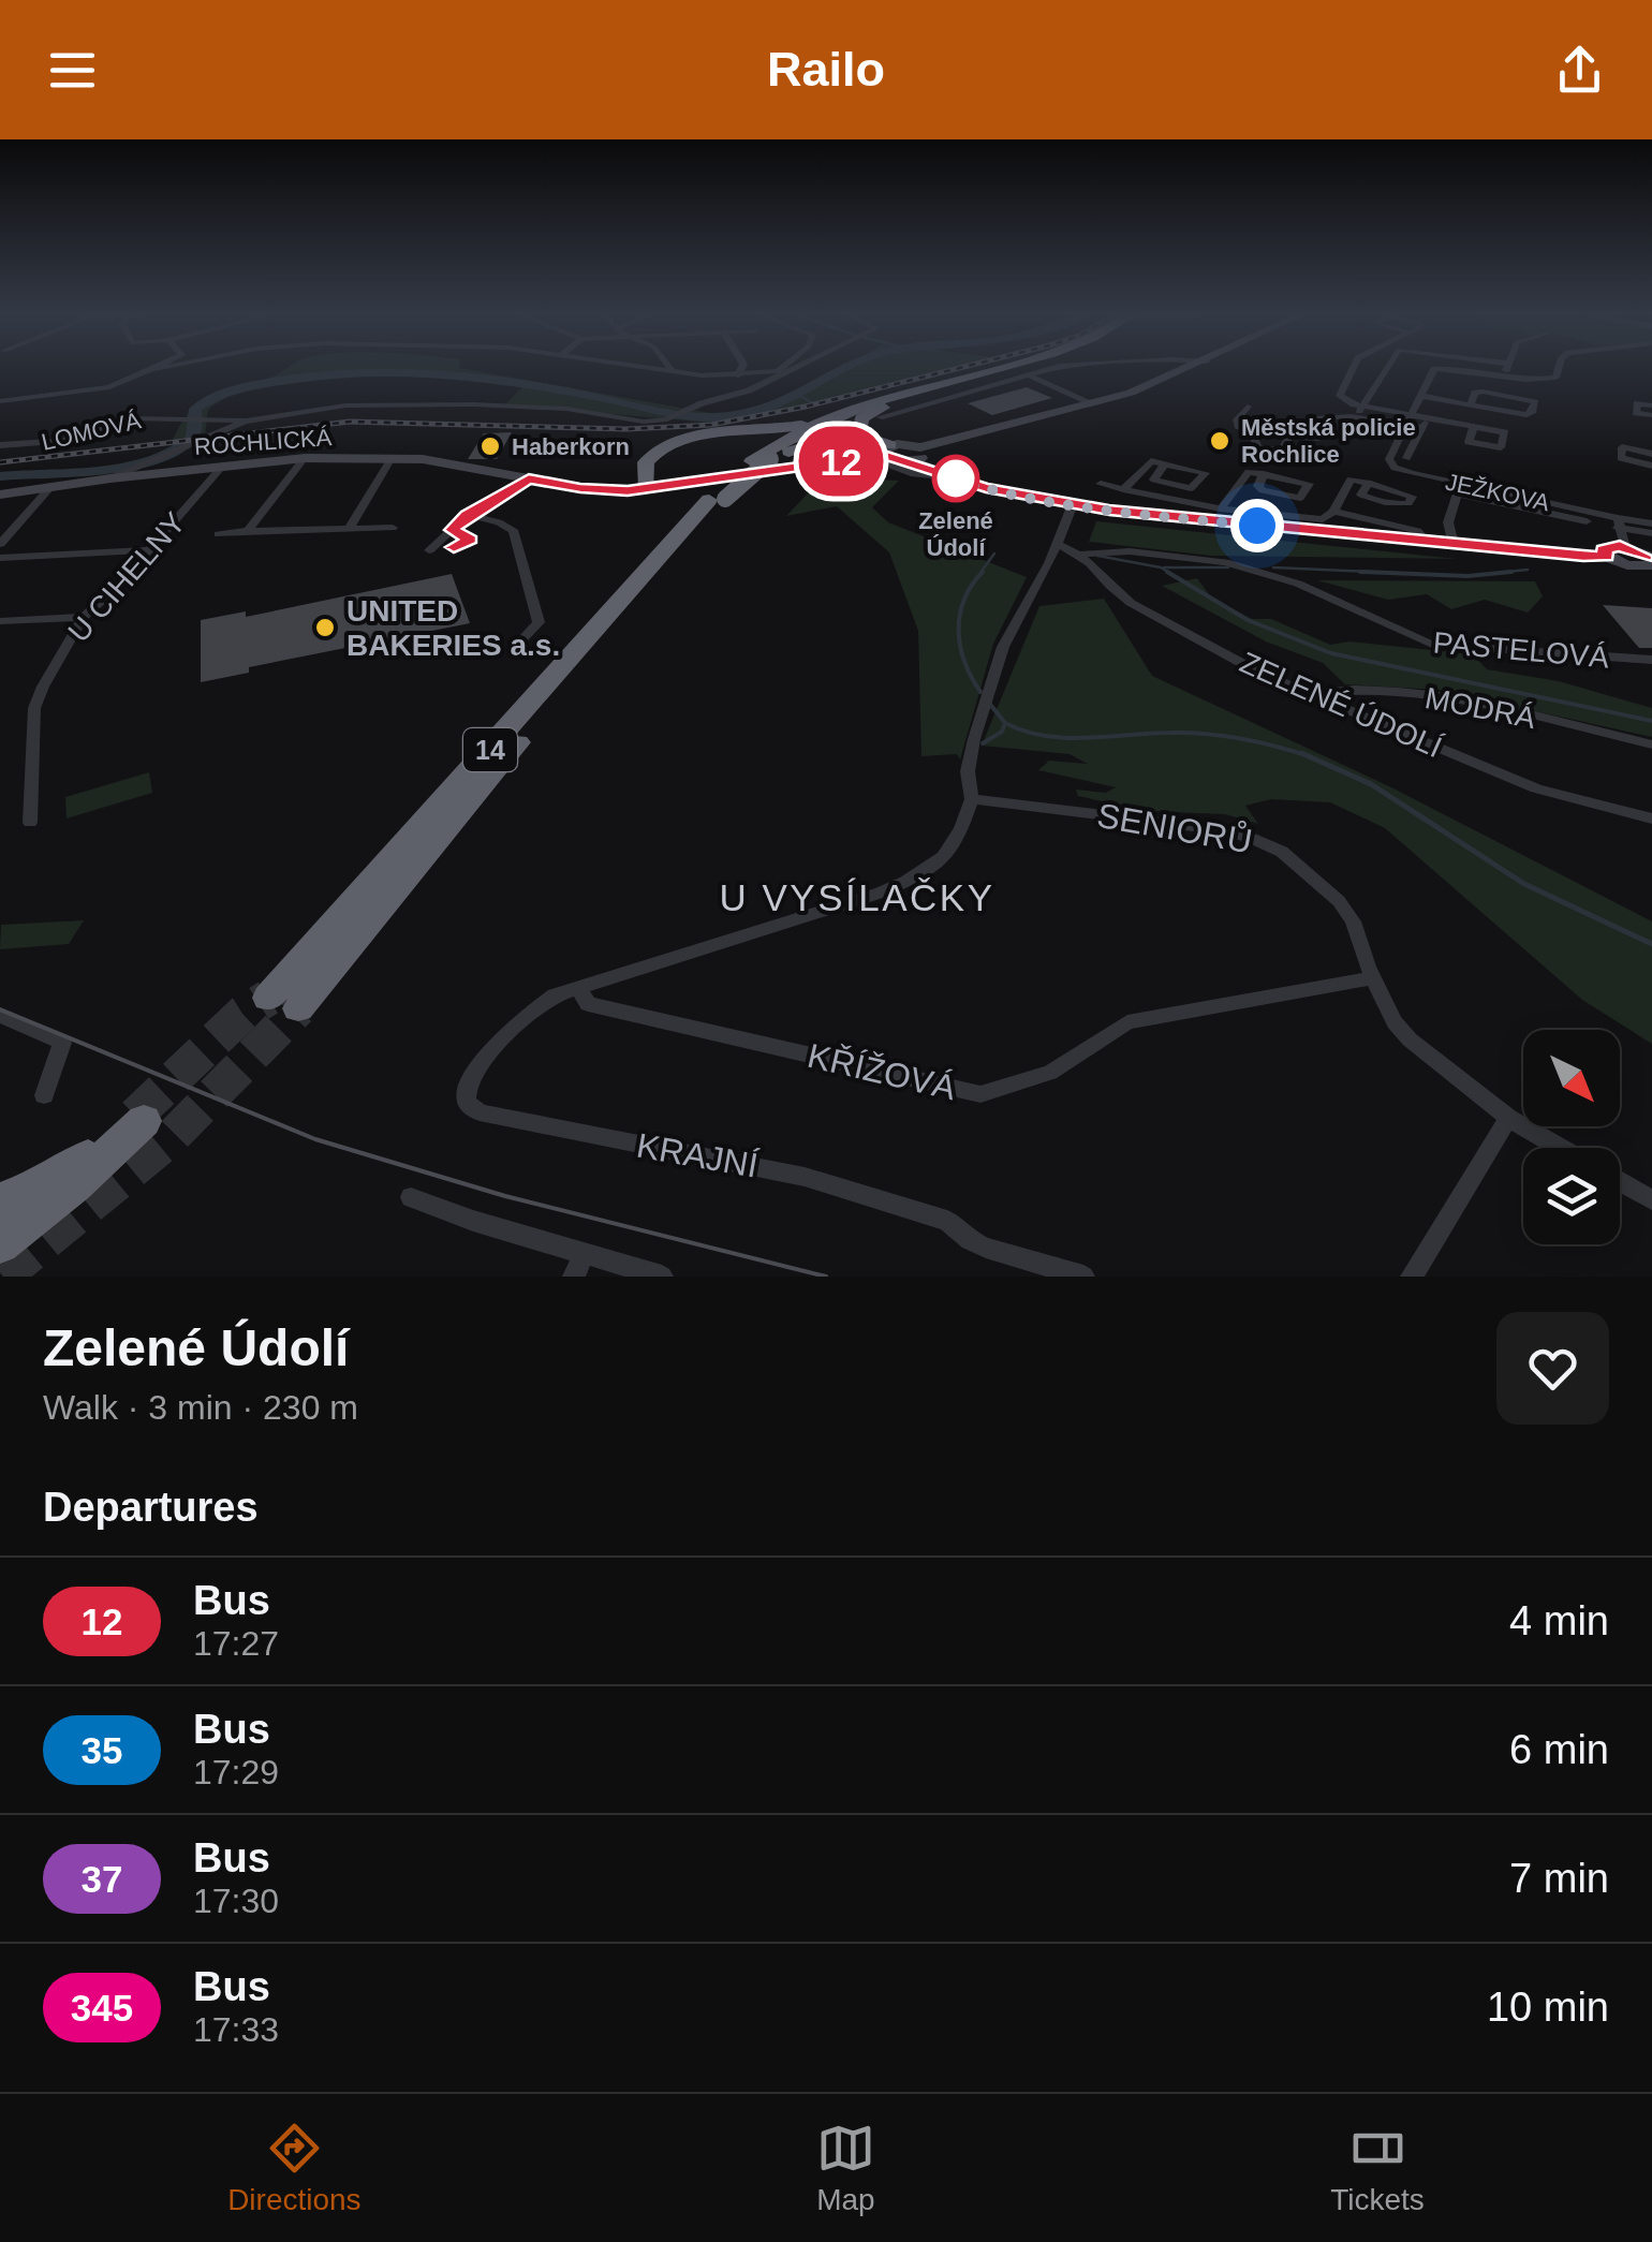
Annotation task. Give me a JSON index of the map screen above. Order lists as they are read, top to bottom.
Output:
{
  "streets": {
    "highway": ["14"],
    "street": [
      "LOMOVÁ",
      "ROCHLICKÁ",
      "JEŽKOVA",
      "U CIHELNY",
      "PASTELOVÁ",
      "ZELENÉ ÚDOLÍ",
      "MODRÁ",
      "SENIORŮ",
      "KŘÍŽOVÁ",
      "KRAJNÍ"
    ]
  },
  "crossings": [
    ["ROCHLICKÁ", "U CIHELNY"],
    ["PASTELOVÁ", "ZELENÉ ÚDOLÍ"],
    ["ZELENÉ ÚDOLÍ", "MODRÁ"],
    ["SENIORŮ", "KŘÍŽOVÁ"],
    ["KŘÍŽOVÁ", "KRAJNÍ"]
  ],
  "districts": ["U VYSÍLAČKY"],
  "places": [
    "Městská policie Rochlice",
    "Haberkorn",
    "Zelené Údolí",
    "UNITED BAKERIES a.s."
  ],
  "lines": ["bus line 12"],
  "north": "bottom right",
  "page": {
    "header": "Railo",
    "on_map": "12",
    "heading": [
      ["Zelené Údolí", "Walk · 3 min · 230 m"],
      "Departures"
    ],
    "list": [
      {
        "mark": "12",
        "name": "Bus",
        "note": "17:27",
        "value": "4 min"
      },
      {
        "mark": "35",
        "name": "Bus",
        "note": "17:29",
        "value": "6 min"
      },
      {
        "mark": "37",
        "name": "Bus",
        "note": "17:30",
        "value": "7 min"
      },
      {
        "mark": "345",
        "name": "Bus",
        "note": "17:33",
        "value": "10 min"
      }
    ],
    "tabs": ["Directions", "Map", "Tickets"]
  }
}
